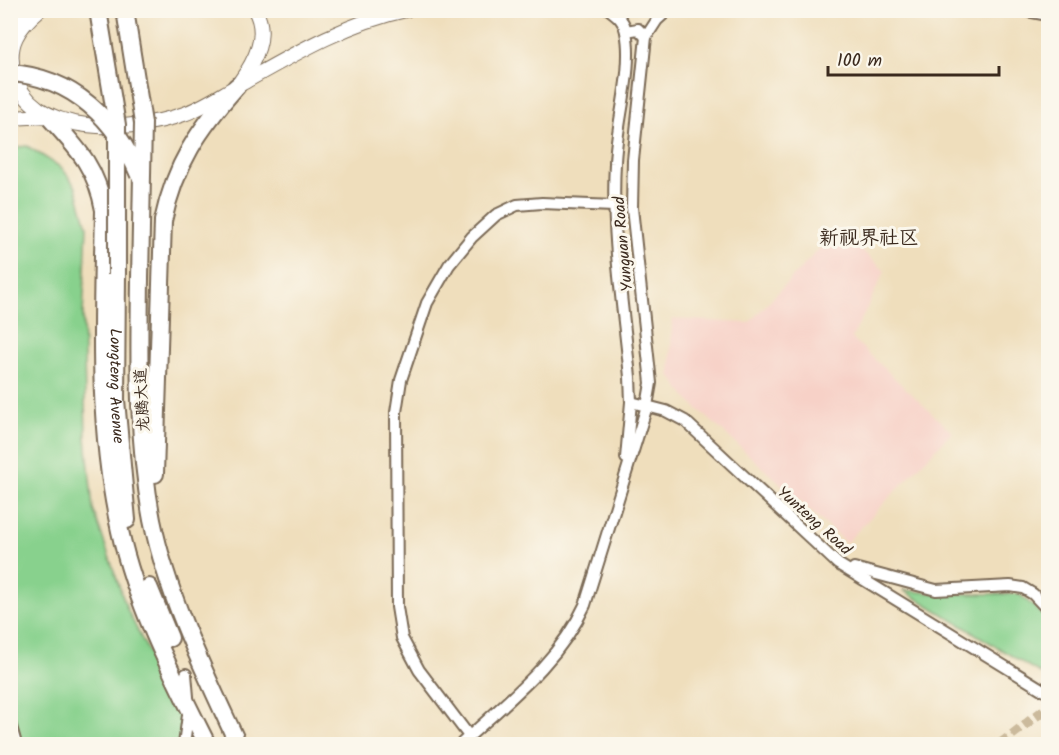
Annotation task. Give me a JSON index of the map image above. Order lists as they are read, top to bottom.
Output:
{
  "streets": {
    "highway": ["Longteng Avenue", "龙腾大道"],
    "street": ["Yunguan Road", "Yunteng Road"]
  },
  "crossings": [
    ["Yunguan Road", "Yunteng Road"]
  ],
  "districts": ["新视界社区"],
  "scale_bar": "100 m"
}
